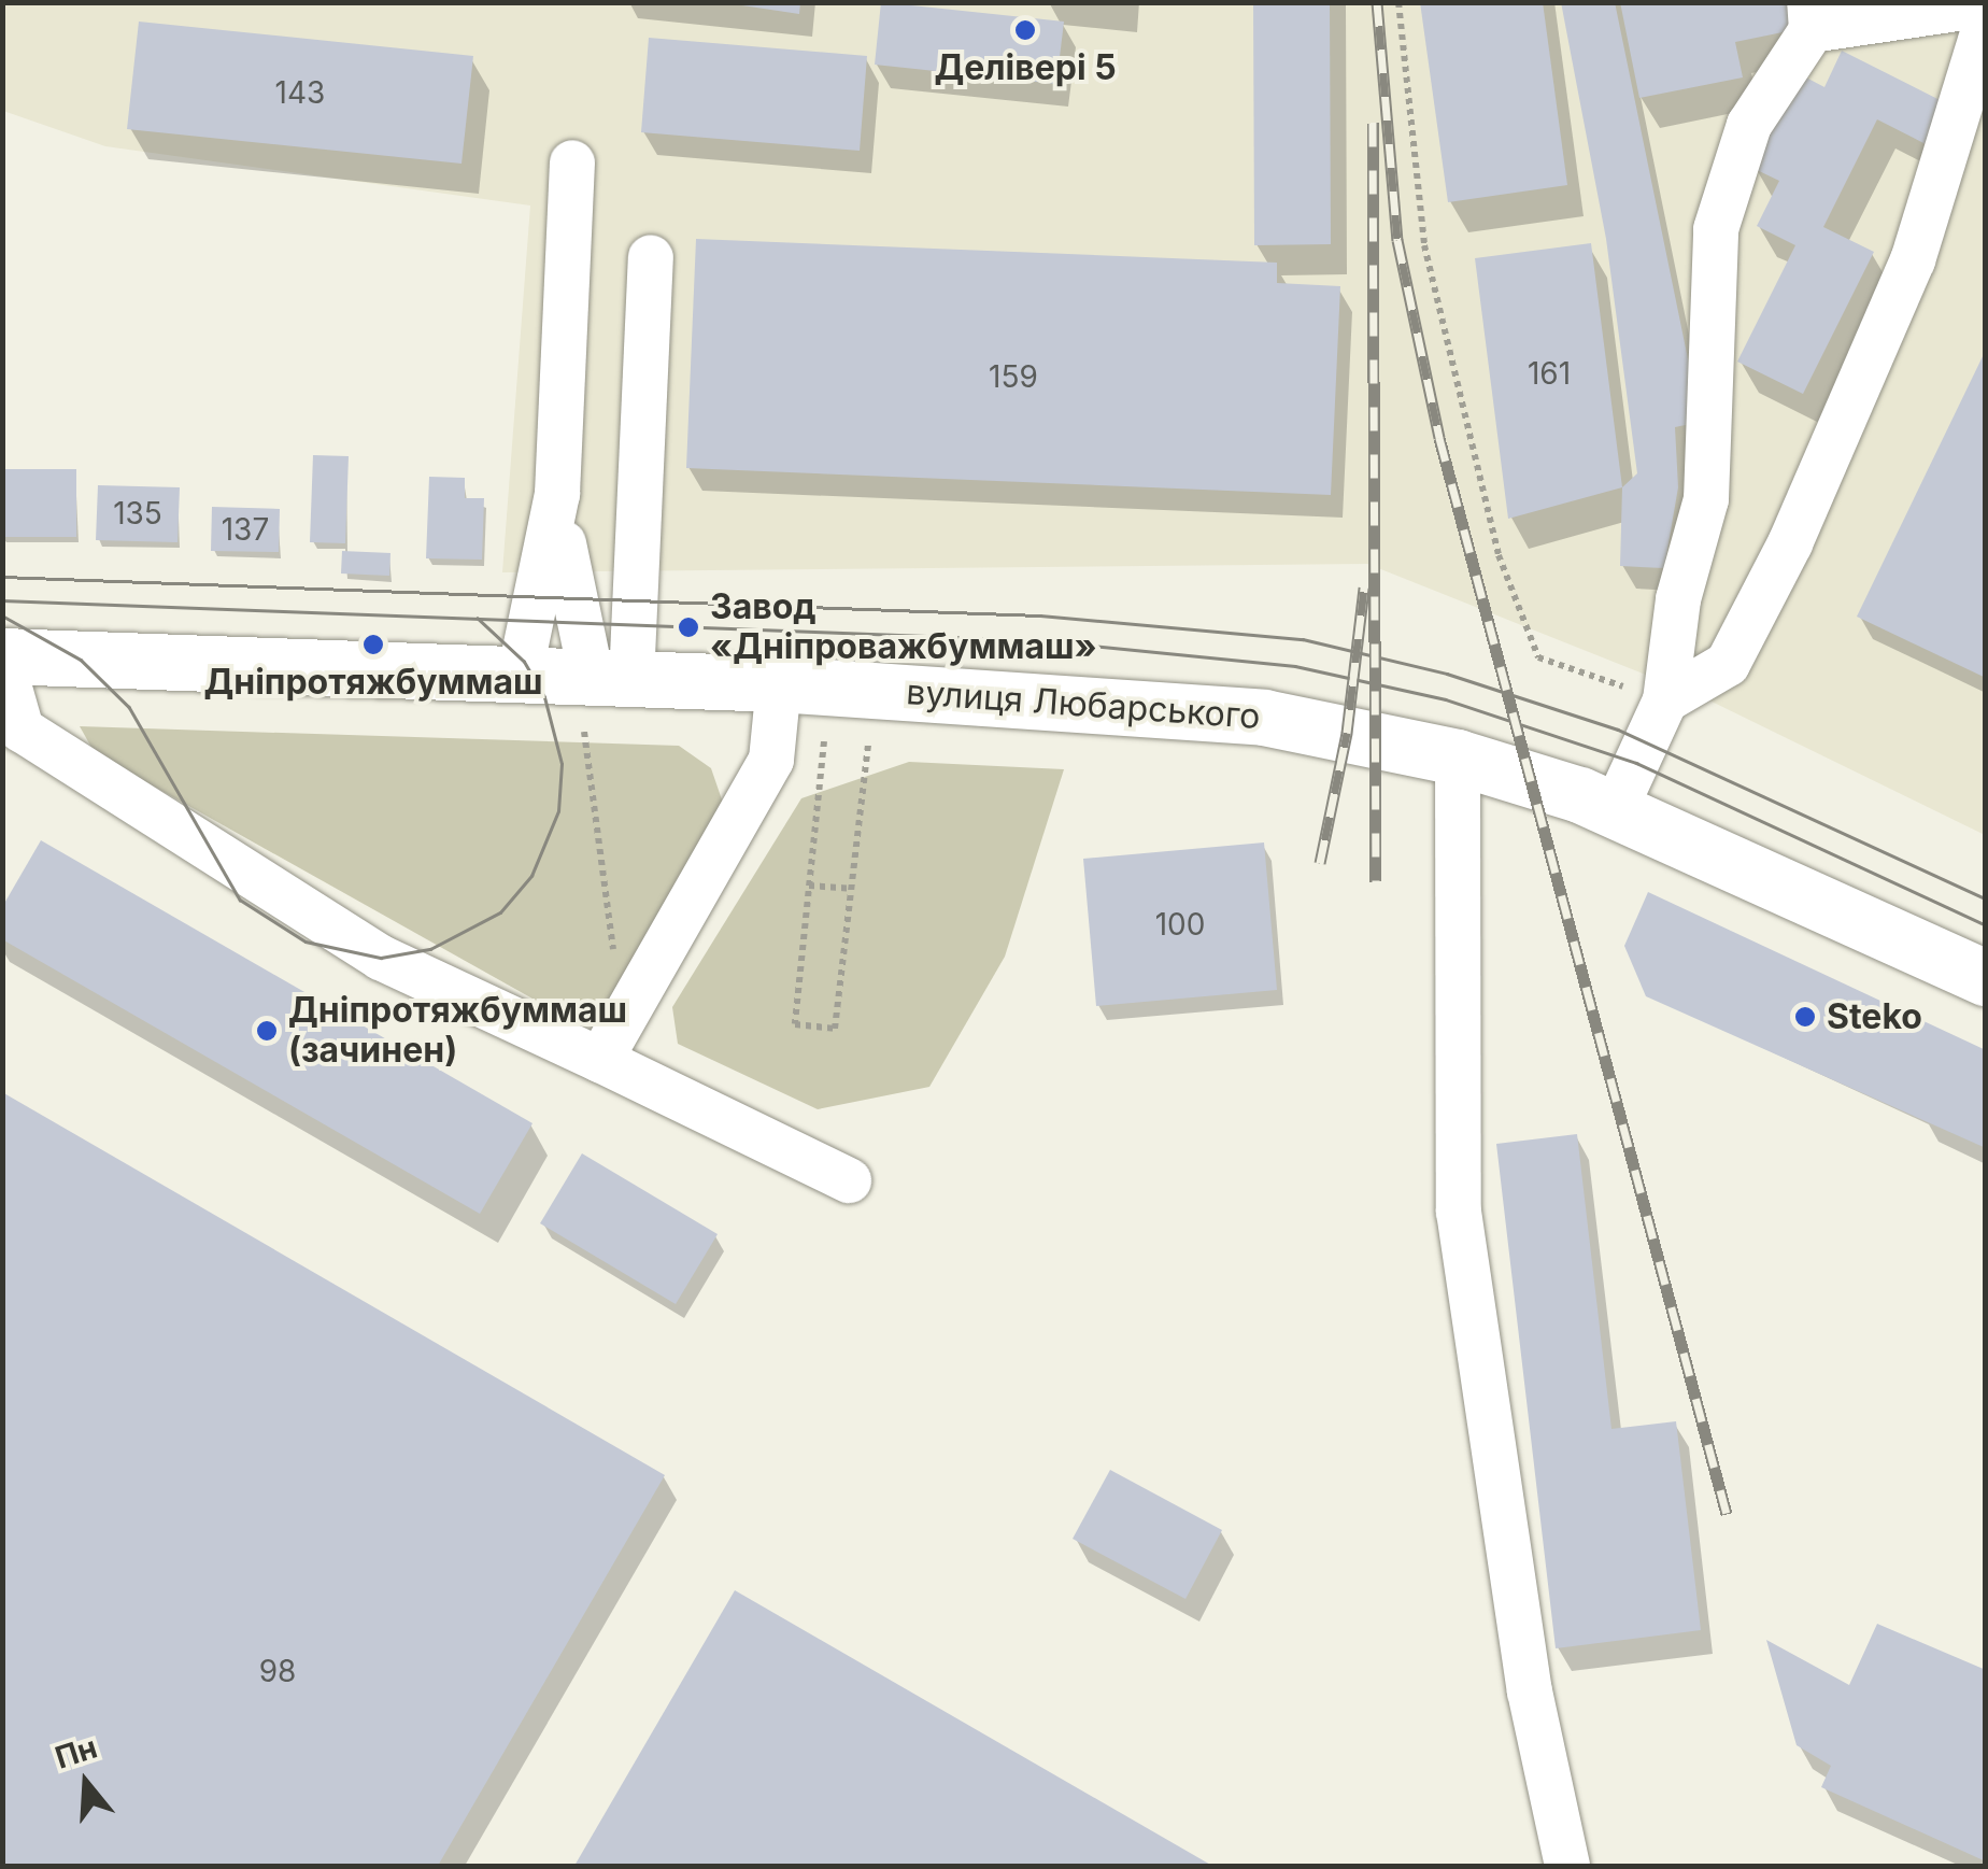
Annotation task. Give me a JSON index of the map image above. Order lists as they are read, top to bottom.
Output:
{
  "streets": {
    "main road": ["вулиця Любарського"]
  },
  "places": [
    "Делівері 5",
    "Завод «Дніпроважбуммаш»",
    "Дніпротяжбуммаш",
    "Steko",
    "Дніпротяжбуммаш (зачинен)"
  ],
  "house_numbers": [
    "143",
    "161",
    "159",
    "135",
    "137",
    "100",
    "98"
  ],
  "north": "top"
}
